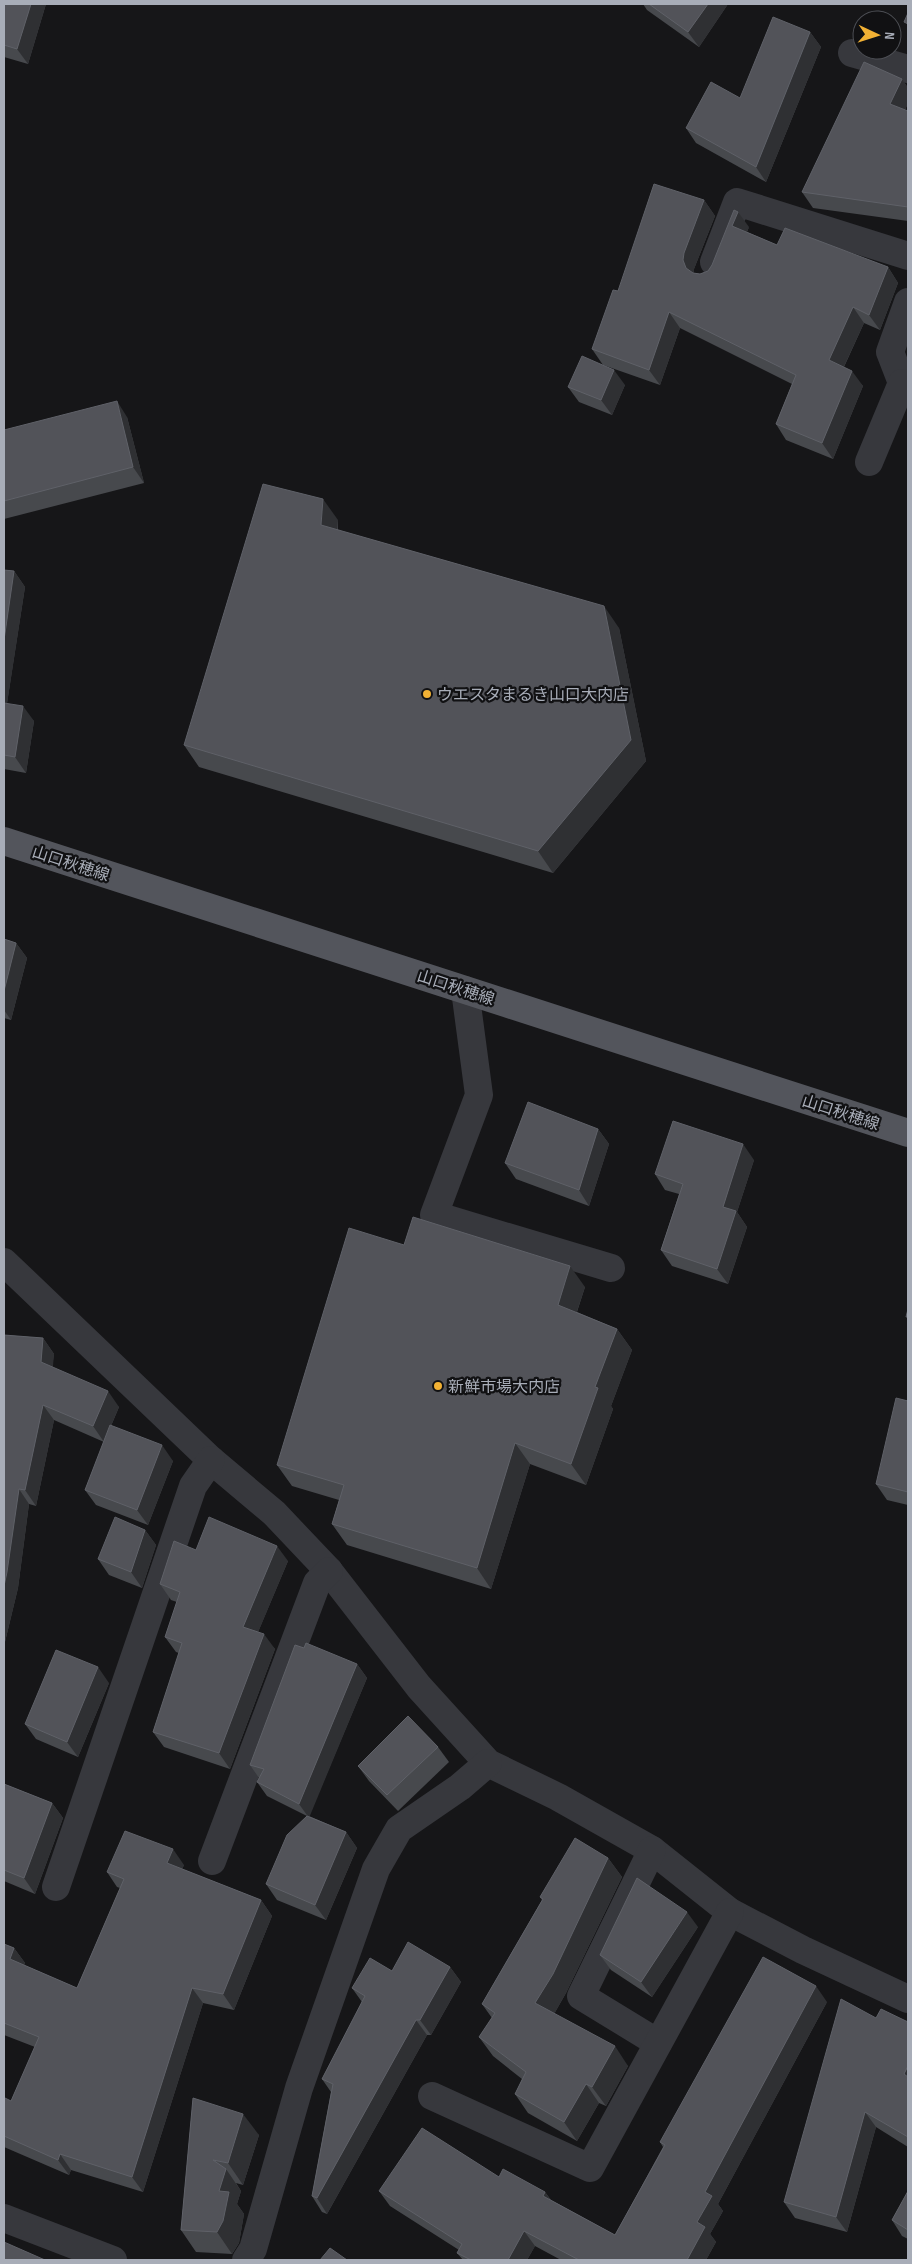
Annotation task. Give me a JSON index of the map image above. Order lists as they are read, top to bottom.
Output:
{
  "streets": {
    "main road": ["山口秋穂線"]
  },
  "places": ["ウエスタまるき山口大内店", "新鮮市場大内店"],
  "north": "right"
}
